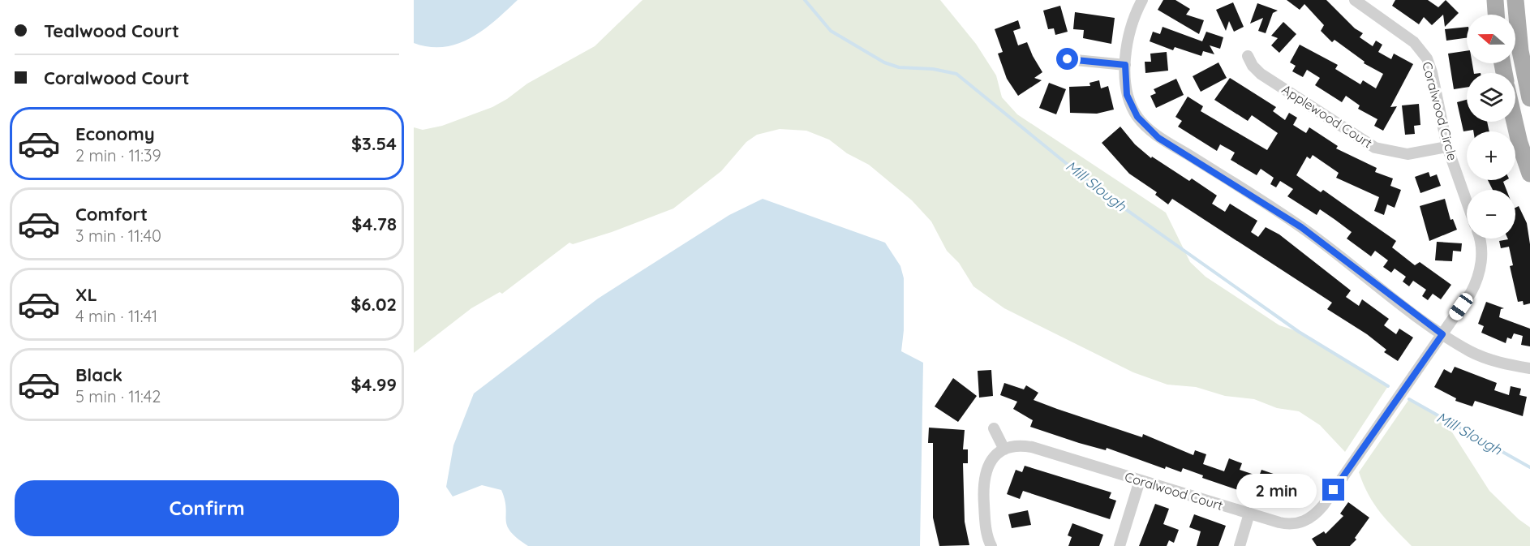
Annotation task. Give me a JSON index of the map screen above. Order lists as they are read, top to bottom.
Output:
{
  "streets": {
    "street": ["Coralwood Circle", "Applewood Court", "Coralwood Court"]
  },
  "crossings": [
    ["Coralwood Circle", "Applewood Court"]
  ],
  "water": ["Mill Slough"],
  "north": "left",
  "page": {
    "banner": ["Tealwood Court", "Coralwood Court"],
    "map_buttons": ["+", "−"],
    "list": [
      {
        "name": "Economy",
        "note": "2 min · 11:39",
        "value": "$3.54"
      },
      {
        "name": "Comfort",
        "note": "3 min · 11:40",
        "value": "$4.78"
      },
      {
        "name": "XL",
        "note": "4 min · 11:41",
        "value": "$6.02"
      },
      {
        "name": "Black",
        "note": "5 min · 11:42",
        "value": "$4.99"
      }
    ],
    "buttons": "Confirm",
    "bubble": "2 min"
  }
}
